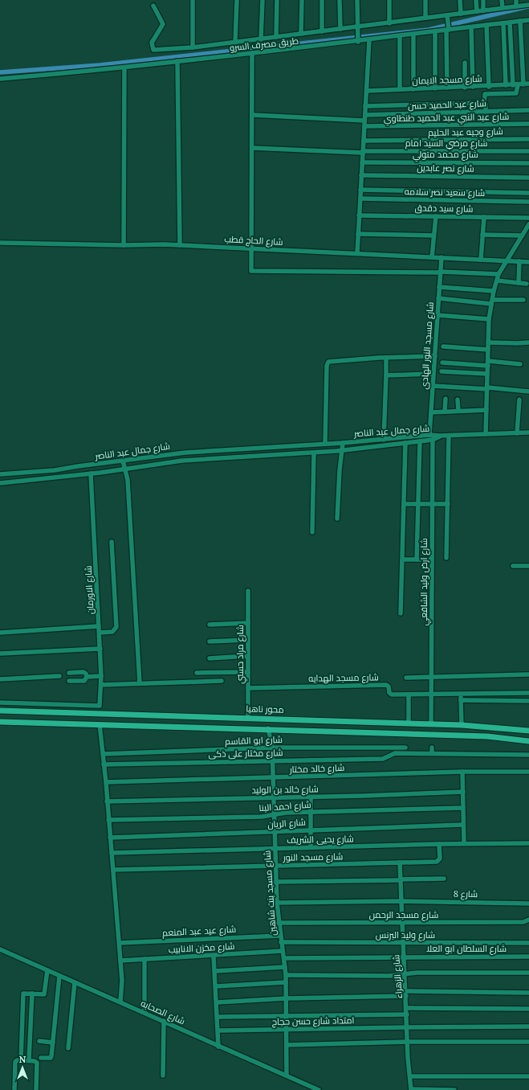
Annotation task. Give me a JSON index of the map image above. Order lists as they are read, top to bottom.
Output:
{
  "streets": {
    "main road": ["محور ناهيا"],
    "street": [
      "طريق مصرف السرو",
      "شارع مسجد الايمان",
      "شارع عبد الحميد حسن",
      "شارع عبد النبي عبد الحميد طنطاوي",
      "شارع وجيه عبد الحليم",
      "شارع مرضي السيد امام",
      "شارع محمد متولي",
      "شارع نصر عابدين",
      "شارع سعيد نصر سلامه",
      "شارع سيد دقدق",
      "شارع الحاج قطب",
      "شارع مسجد النور الهادى",
      "شارع جمال عبد الناصر",
      "شارع ارض وليد الشافعي",
      "شارع الاورمان",
      "شارع مراد حسني",
      "شارع مسجد الهدايه",
      "شارع ابو القاسم",
      "شارع مختار على ذكى",
      "شارع خالد مختار",
      "شارع خالد بن الوليد",
      "شارع احمد البنا",
      "شارع الريان",
      "شارع يحيى الشريف",
      "شارع مسجد النور",
      "شارع مسجد بنت شاهين",
      "شارع 8",
      "شارع مسجد الرحمن",
      "شارع عيد عبد المنعم",
      "شارع وليد البرنس",
      "شارع مخزن الانابيب",
      "شارع السلطان ابو العلا",
      "شارع الزهراء",
      "شارع الصحابه",
      "امتداد شارع حسن حجاج"
    ]
  },
  "crossings": [
    ["شارع الحاج قطب", "شارع مسجد النور الهادى"],
    ["شارع مسجد النور الهادى", "شارع جمال عبد الناصر"],
    ["شارع جمال عبد الناصر", "شارع ارض وليد الشافعي"],
    ["شارع جمال عبد الناصر", "شارع الاورمان"],
    ["شارع ارض وليد الشافعي", "شارع مسجد الهدايه"],
    ["شارع ارض وليد الشافعي", "محور ناهيا"],
    ["شارع مراد حسني", "شارع مسجد الهدايه"],
    ["شارع مراد حسني", "محور ناهيا"],
    ["شارع ابو القاسم", "شارع مسجد بنت شاهين"],
    ["شارع مختار على ذكى", "شارع مسجد بنت شاهين"],
    ["شارع خالد مختار", "شارع مسجد بنت شاهين"],
    ["شارع خالد بن الوليد", "شارع مسجد بنت شاهين"],
    ["شارع احمد البنا", "شارع مسجد بنت شاهين"],
    ["شارع الريان", "شارع مسجد بنت شاهين"],
    ["شارع يحيى الشريف", "شارع مسجد النور"],
    ["شارع يحيى الشريف", "شارع مسجد بنت شاهين"],
    ["شارع مسجد النور", "شارع مسجد بنت شاهين"],
    ["شارع مسجد النور", "شارع الزهراء"],
    ["شارع مسجد بنت شاهين", "شارع 8"],
    ["شارع مسجد بنت شاهين", "شارع مسجد الرحمن"],
    ["شارع مسجد بنت شاهين", "شارع عيد عبد المنعم"],
    ["شارع مسجد بنت شاهين", "شارع وليد البرنس"],
    ["شارع مسجد بنت شاهين", "شارع مخزن الانابيب"],
    ["شارع مسجد بنت شاهين", "شارع السلطان ابو العلا"],
    ["شارع مسجد بنت شاهين", "شارع الصحابه"],
    ["شارع مسجد بنت شاهين", "امتداد شارع حسن حجاج"],
    ["شارع 8", "شارع الزهراء"],
    ["شارع مسجد الرحمن", "شارع الزهراء"],
    ["شارع وليد البرنس", "شارع الزهراء"],
    ["شارع السلطان ابو العلا", "شارع الزهراء"],
    ["شارع الزهراء", "امتداد شارع حسن حجاج"]
  ],
  "north": "top"
}
